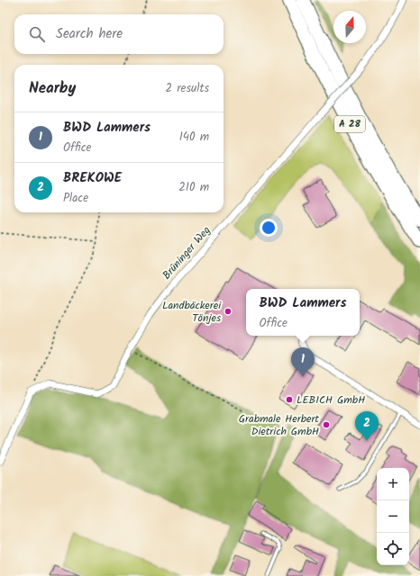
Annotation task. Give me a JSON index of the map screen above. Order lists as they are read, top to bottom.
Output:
{
  "streets": {
    "highway": ["A 28"],
    "street": ["Brüninger Weg"]
  },
  "places": ["Landbäckerei Tönjes", "LEBICH GmbH", "Grabmale Herbert Dietrich GmbH"],
  "north": "top",
  "page": {
    "search": "Search here",
    "heading": ["Nearby", "2 results"],
    "list": [
      {
        "mark": "1",
        "name": "BWD Lammers",
        "note": "Office",
        "value": "140 m"
      },
      {
        "mark": "2",
        "name": "BREKOWE",
        "note": "Place",
        "value": "210 m"
      }
    ],
    "popup": ["BWD Lammers", "Office"],
    "pins": ["1", "2"],
    "map_buttons": ["+", "−"]
  }
}
